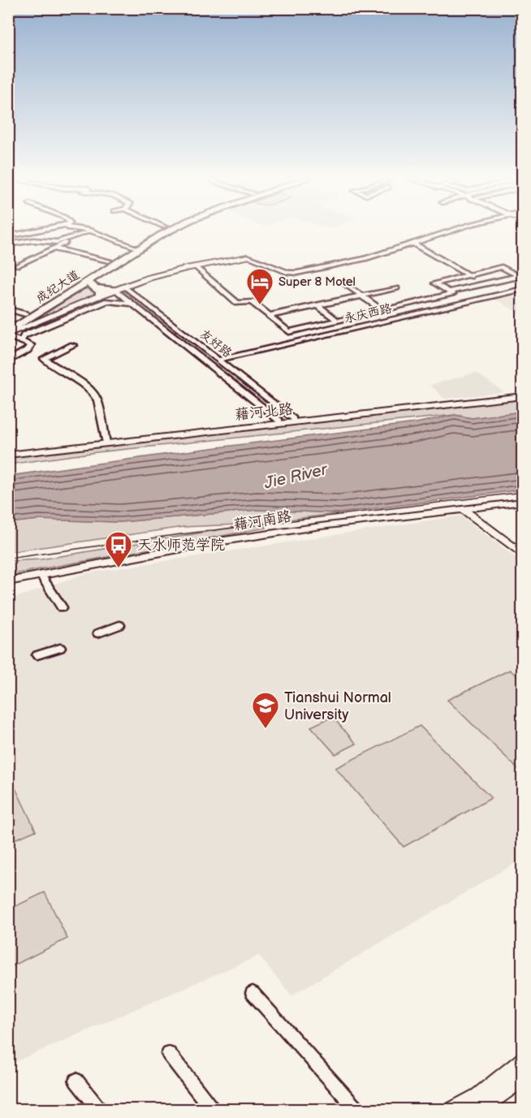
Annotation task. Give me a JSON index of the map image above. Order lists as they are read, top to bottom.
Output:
{
  "streets": {
    "highway": ["成纪大道"],
    "main road": ["藉河北路", "藉河南路"],
    "street": ["永庆西路", "友好路"]
  },
  "crossings": [
    ["永庆西路", "友好路"],
    ["友好路", "藉河北路"]
  ],
  "water": ["Jie River"],
  "places": {
    "hotel": ["Super 8 Motel"],
    "bus stop": ["天水师范学院"],
    "school or university": ["Tianshui Normal University"]
  }
}
